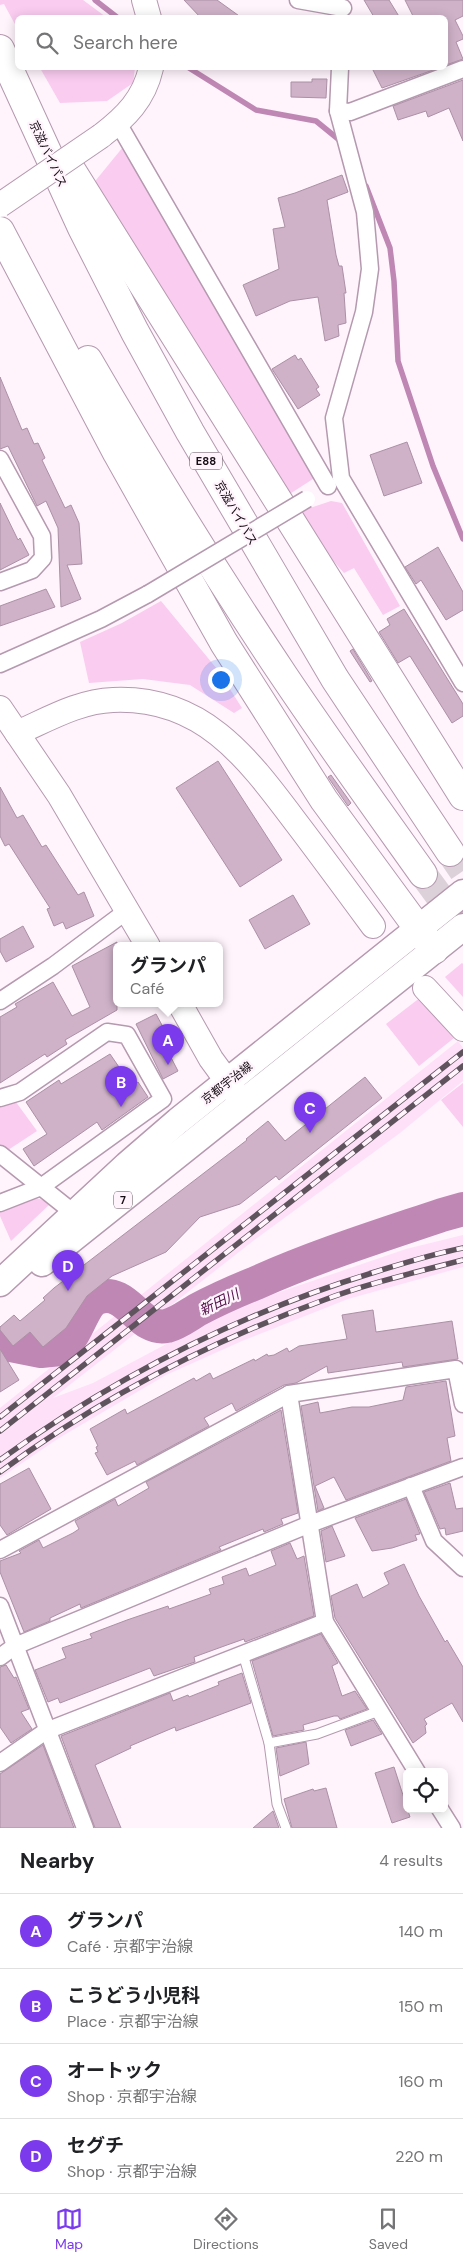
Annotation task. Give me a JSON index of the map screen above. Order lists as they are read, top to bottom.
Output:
{
  "streets": {
    "highway": ["京滋バイパス", "E88"],
    "main road": ["京都宇治線", "7"]
  },
  "water": ["新田川"],
  "page": {
    "search": "Search here",
    "popup": ["グランパ", "Café"],
    "pins": [
      "A",
      "B",
      "C",
      "D"
    ],
    "heading": ["Nearby", "4 results"],
    "list": [
      {
        "mark": "A",
        "name": "グランパ",
        "note": "Café · 京都宇治線",
        "value": "140 m"
      },
      {
        "mark": "B",
        "name": "こうどう小児科",
        "note": "Place · 京都宇治線",
        "value": "150 m"
      },
      {
        "mark": "C",
        "name": "オートック",
        "note": "Shop · 京都宇治線",
        "value": "160 m"
      },
      {
        "mark": "D",
        "name": "セグチ",
        "note": "Shop · 京都宇治線",
        "value": "220 m"
      }
    ],
    "nav": ["Map", "Directions", "Saved"]
  }
}
